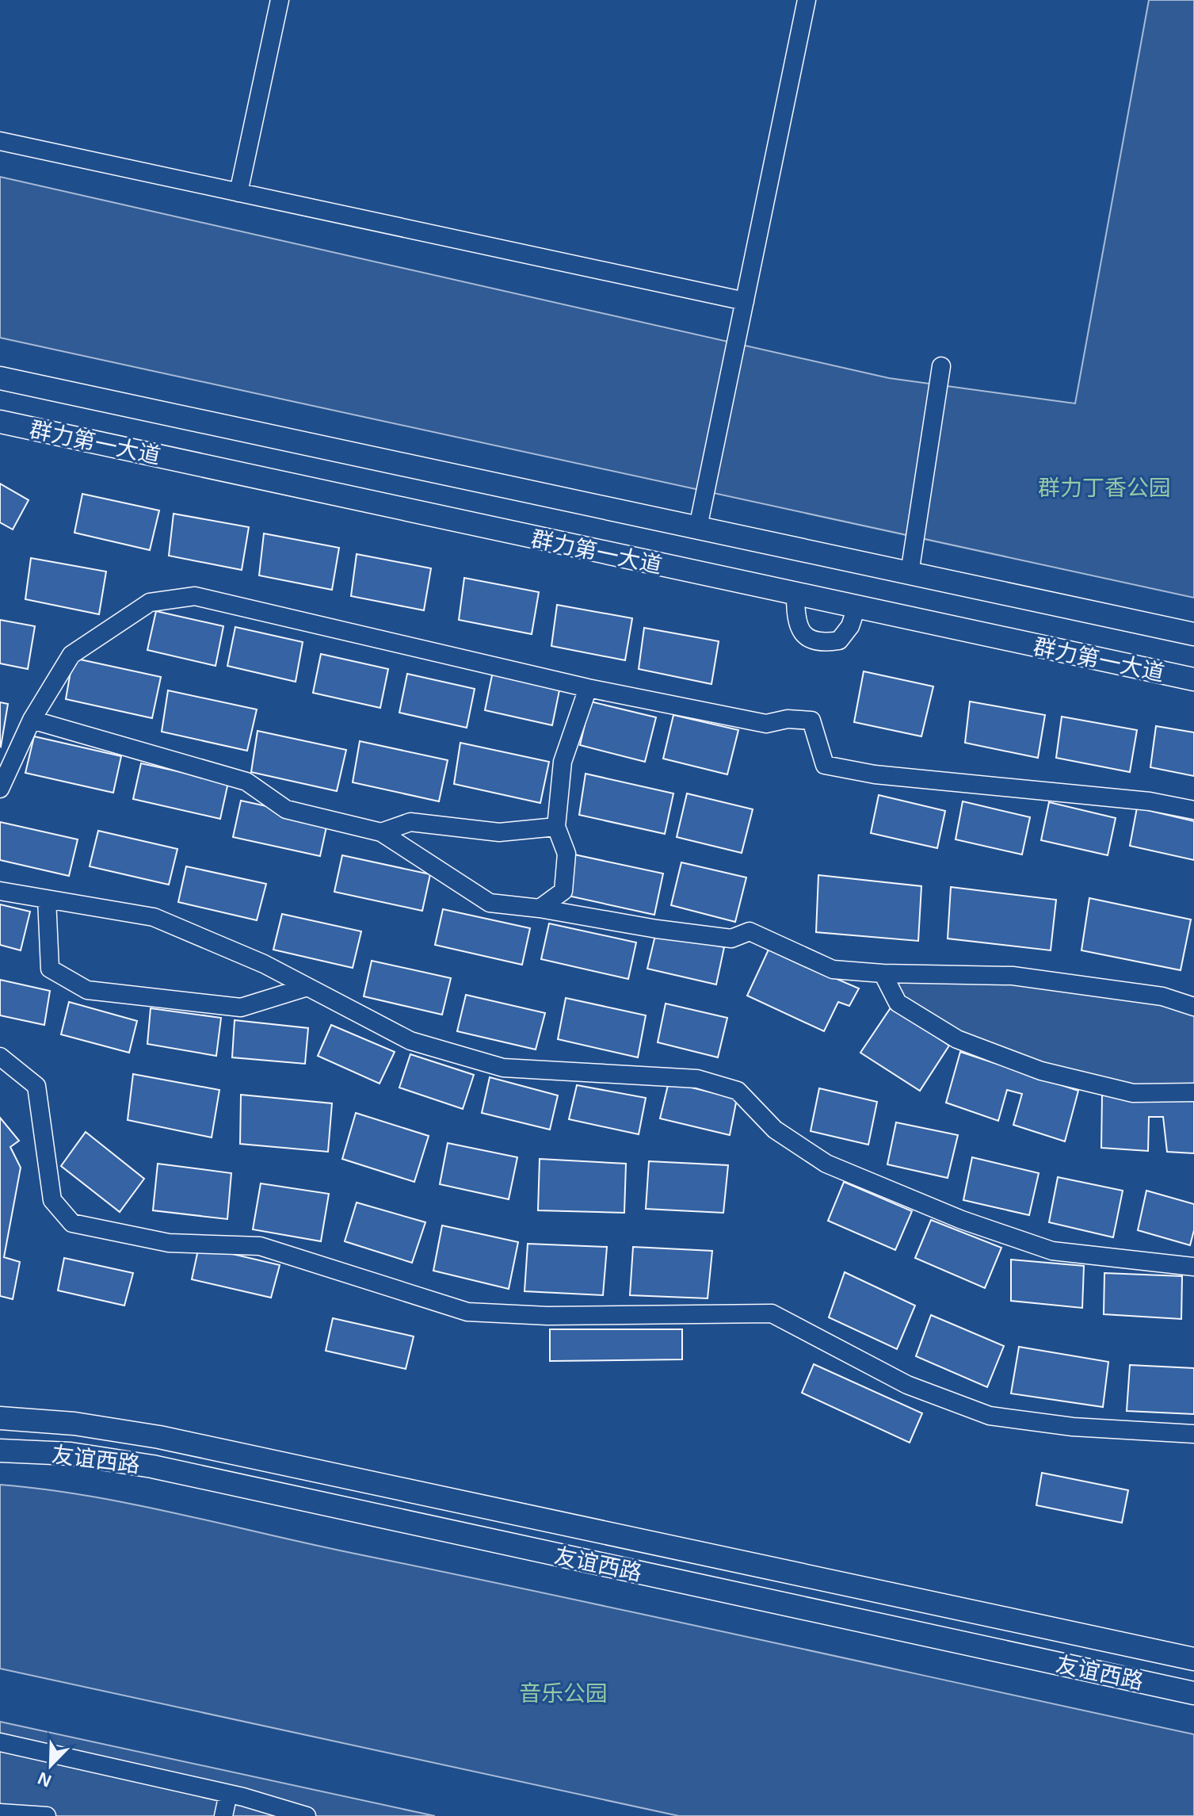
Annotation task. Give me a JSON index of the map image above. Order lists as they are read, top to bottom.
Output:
{
  "streets": {
    "main road": ["群力第一大道", "友谊西路"]
  },
  "parks": ["群力丁香公园", "音乐公园"],
  "north": "bottom left"
}
